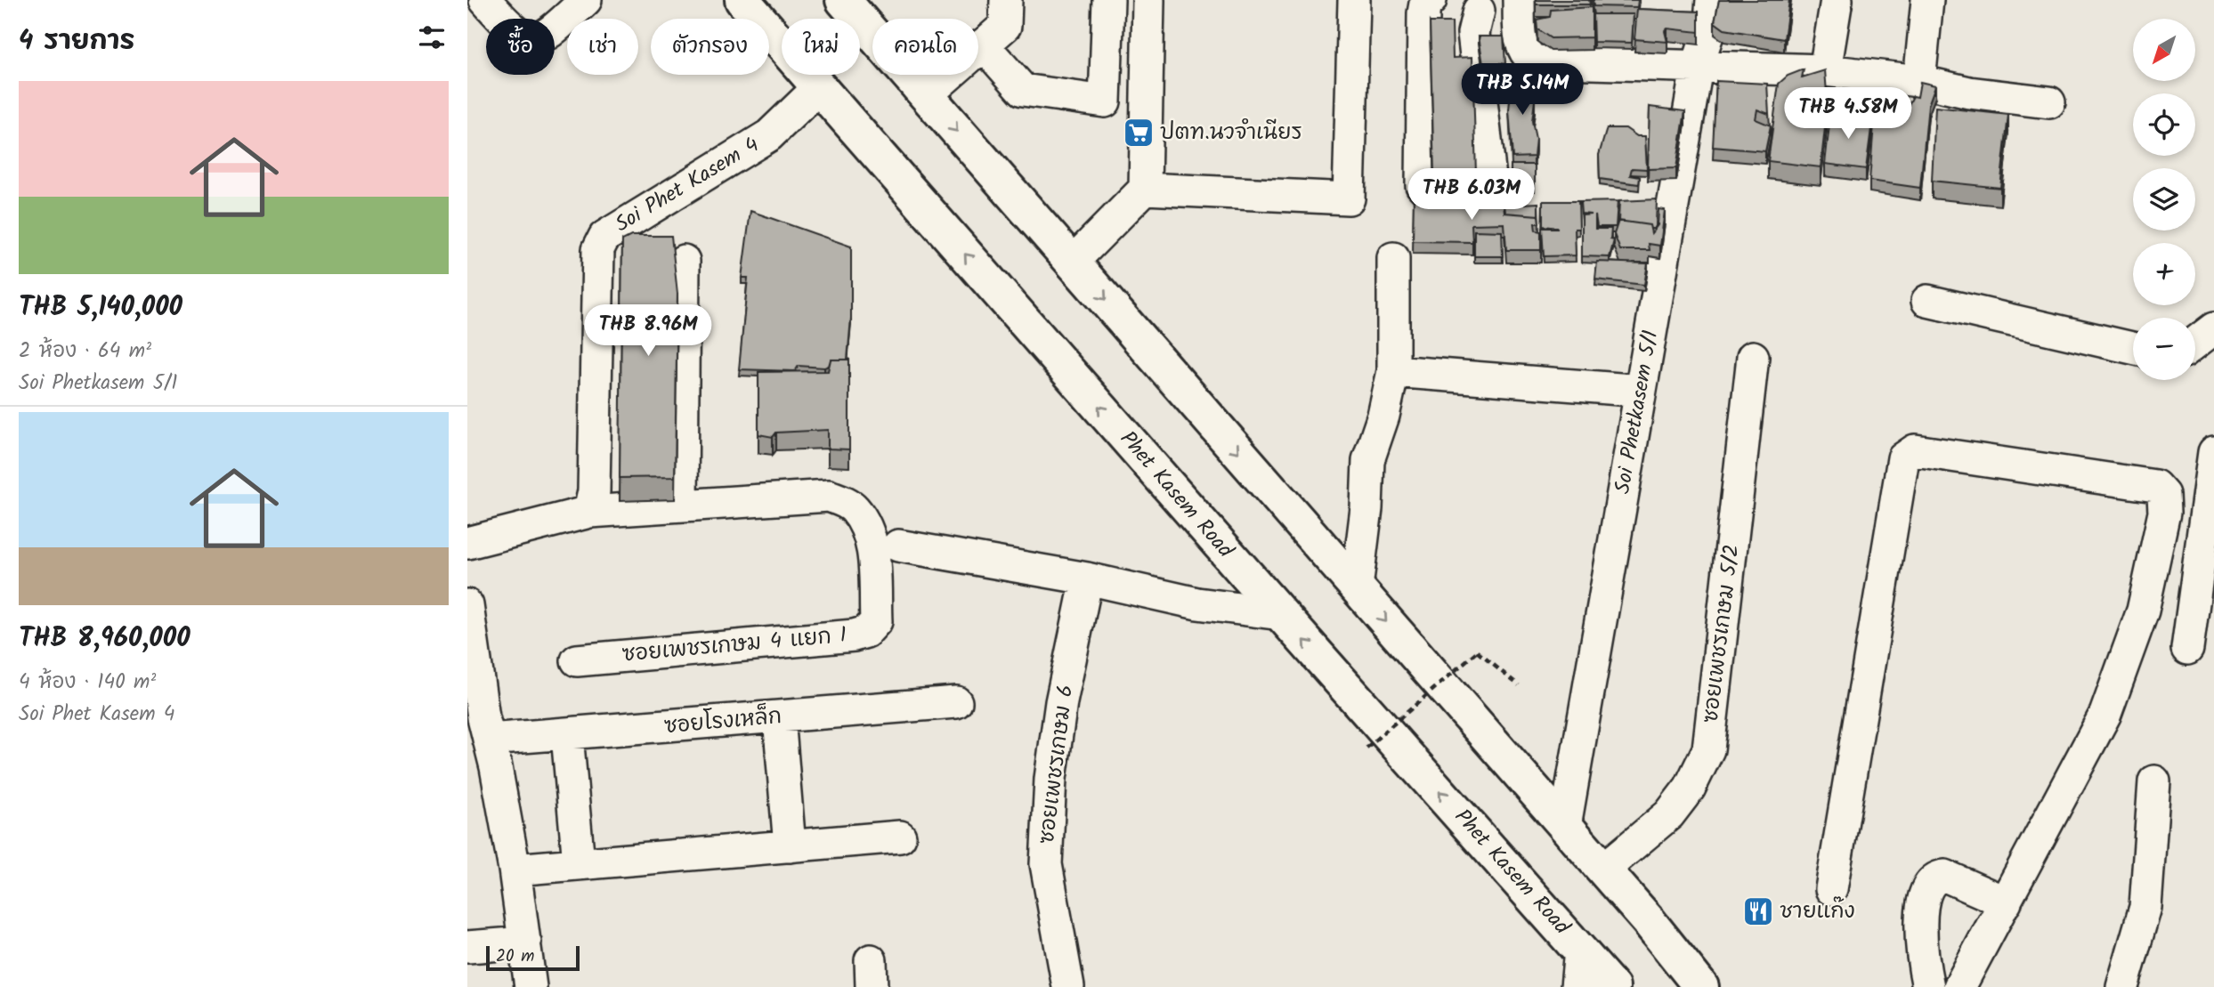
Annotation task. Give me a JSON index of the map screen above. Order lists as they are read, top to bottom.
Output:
{
  "streets": {
    "main road": ["Phet Kasem Road"],
    "street": [
      "Soi Phet Kasem 4",
      "Soi Phetkasem 5/1",
      "ซอยเพชรเกษม 5/2",
      "ซอยเพชรเกษม 4 แยก 1",
      "ซอยโรงเหล็ก",
      "ซอยเพชรเกษม 6"
    ]
  },
  "crossings": [
    ["Soi Phet Kasem 4", "Phet Kasem Road"],
    ["Soi Phet Kasem 4", "ซอยเพชรเกษม 4 แยก 1"]
  ],
  "places": {
    "supermarket": ["ปตท.นวจำเนียร"],
    "restaurant": ["ชายแก๊ง"]
  },
  "scale_bar": "20 m",
  "north": "bottom left",
  "page": {
    "heading": "4 รายการ",
    "map_buttons": ["+", "−"],
    "chip": [
      "ซื้อ",
      "เช่า",
      "ตัวกรอง",
      "ใหม่",
      "คอนโด"
    ],
    "price": [
      "THB 5.14M",
      "THB 4.58M",
      "THB 6.03M",
      "THB 8.96M"
    ],
    "list": [
      {
        "name": "THB 5,140,000",
        "note": "2 ห้อง · 64 m² · Soi Phetkasem 5/1"
      },
      {
        "name": "THB 8,960,000",
        "note": "4 ห้อง · 140 m² · Soi Phet Kasem 4"
      }
    ],
    "scale": "20 m"
  }
}
